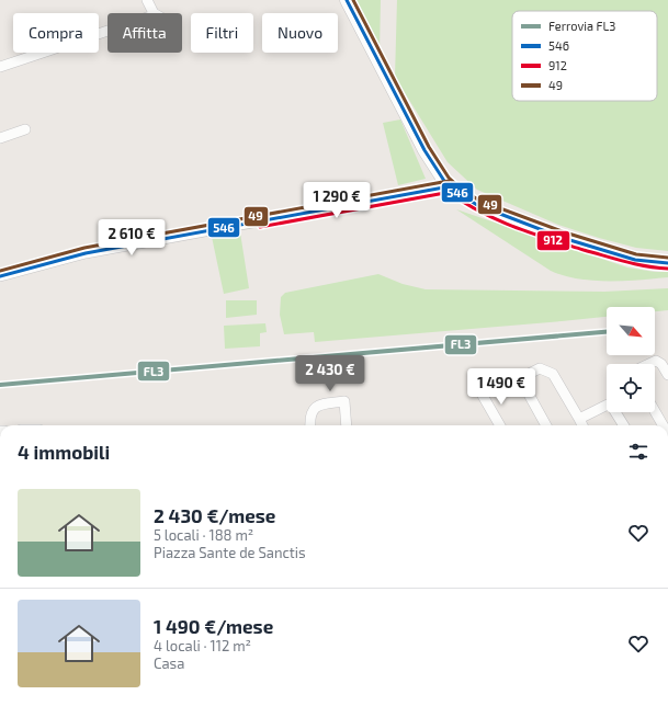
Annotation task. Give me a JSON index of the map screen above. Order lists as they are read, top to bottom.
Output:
{
  "lines": [
    "transit line 546",
    "transit line 49",
    "transit line 912",
    "rail line FL3"
  ],
  "legend": [
    "Ferrovia FL3",
    "546",
    "912",
    "49"
  ],
  "north": "bottom right",
  "page": {
    "chip": [
      "Compra",
      "Affitta",
      "Filtri",
      "Nuovo"
    ],
    "price": [
      "1 290 €",
      "2 610 €",
      "2 430 €",
      "1 490 €"
    ],
    "heading": "4 immobili",
    "list": [
      {
        "name": "2 430 €/mese",
        "note": "5 locali · 188 m² · Piazza Sante de Sanctis"
      },
      {
        "name": "1 490 €/mese",
        "note": "4 locali · 112 m² · Casa"
      }
    ]
  }
}
